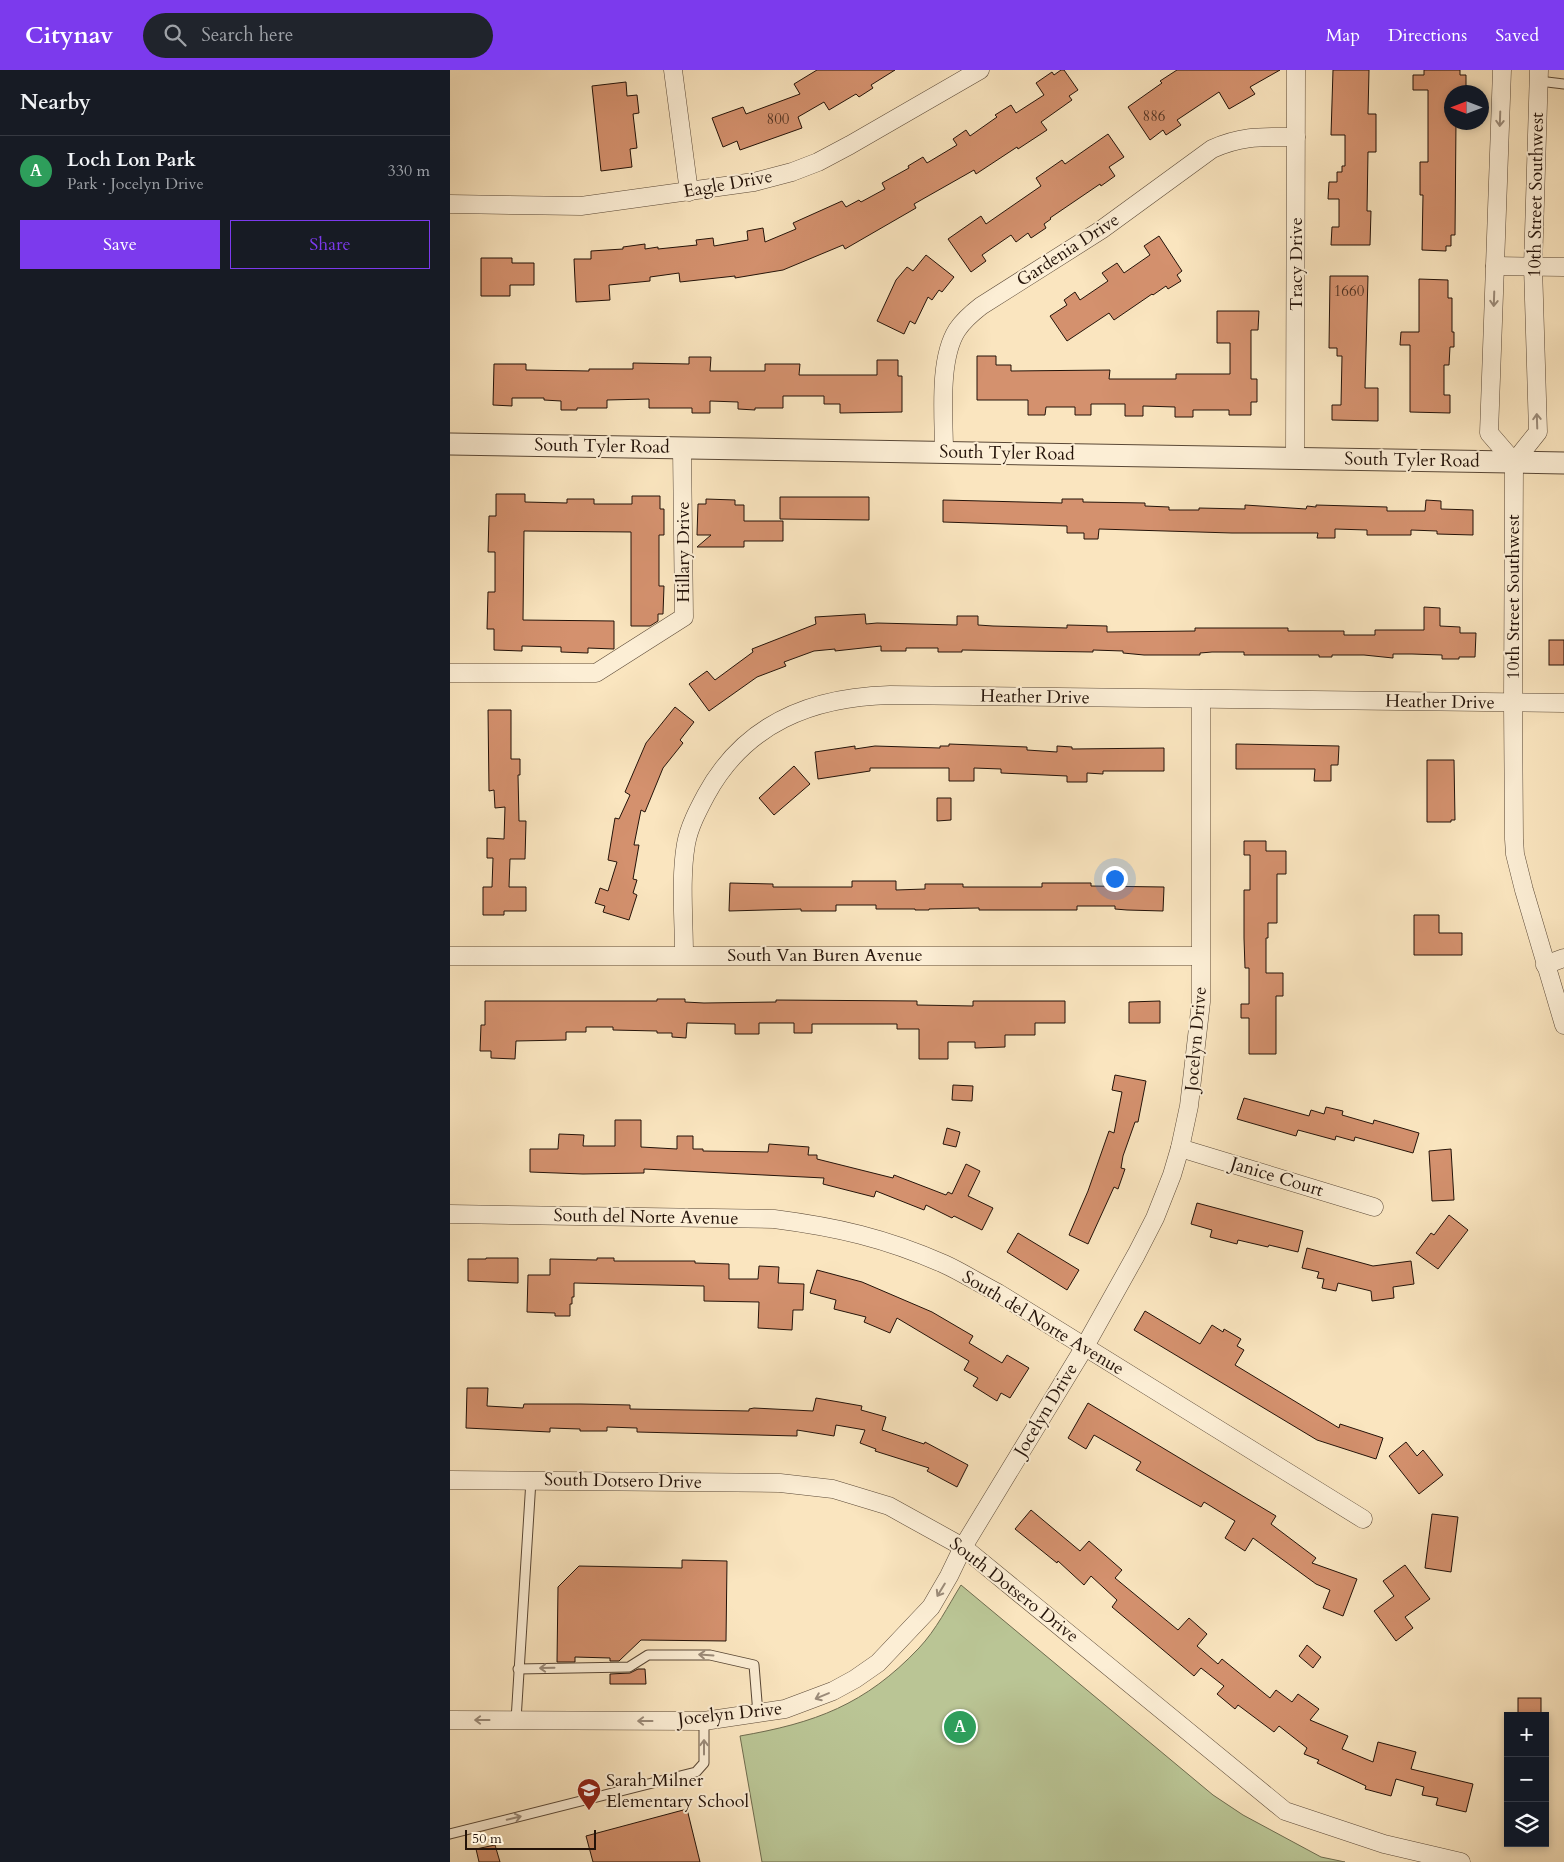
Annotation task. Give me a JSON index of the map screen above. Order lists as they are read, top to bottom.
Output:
{
  "streets": {
    "street": [
      "Eagle Drive",
      "10th Street Southwest",
      "Gardenia Drive",
      "Tracy Drive",
      "South Tyler Road",
      "Hillary Drive",
      "Heather Drive",
      "South Van Buren Avenue",
      "Jocelyn Drive",
      "Janice Court",
      "South del Norte Avenue",
      "South Dotsero Drive"
    ]
  },
  "crossings": [
    ["10th Street Southwest", "South Tyler Road"],
    ["10th Street Southwest", "Heather Drive"],
    ["Gardenia Drive", "Tracy Drive"],
    ["Gardenia Drive", "South Tyler Road"],
    ["Tracy Drive", "South Tyler Road"],
    ["South Tyler Road", "Hillary Drive"],
    ["Heather Drive", "South Van Buren Avenue"],
    ["Heather Drive", "Jocelyn Drive"],
    ["South Van Buren Avenue", "Jocelyn Drive"],
    ["Jocelyn Drive", "Janice Court"],
    ["Jocelyn Drive", "South del Norte Avenue"],
    ["Jocelyn Drive", "South Dotsero Drive"]
  ],
  "places": {
    "school or university": ["Sarah Milner Elementary School"]
  },
  "house_numbers": ["886", "800", "1660"],
  "scale_bar": "50 m",
  "north": "left",
  "page": {
    "header": "Citynav",
    "search": "Search here",
    "nav": ["Map", "Directions", "Saved"],
    "heading": "Nearby",
    "list": [
      {
        "mark": "A",
        "name": "Loch Lon Park",
        "note": "Park · Jocelyn Drive",
        "value": "330 m"
      }
    ],
    "buttons": ["Save", "Share"],
    "pins": "A",
    "map_buttons": ["+", "−"],
    "scale": "50 m"
  }
}
